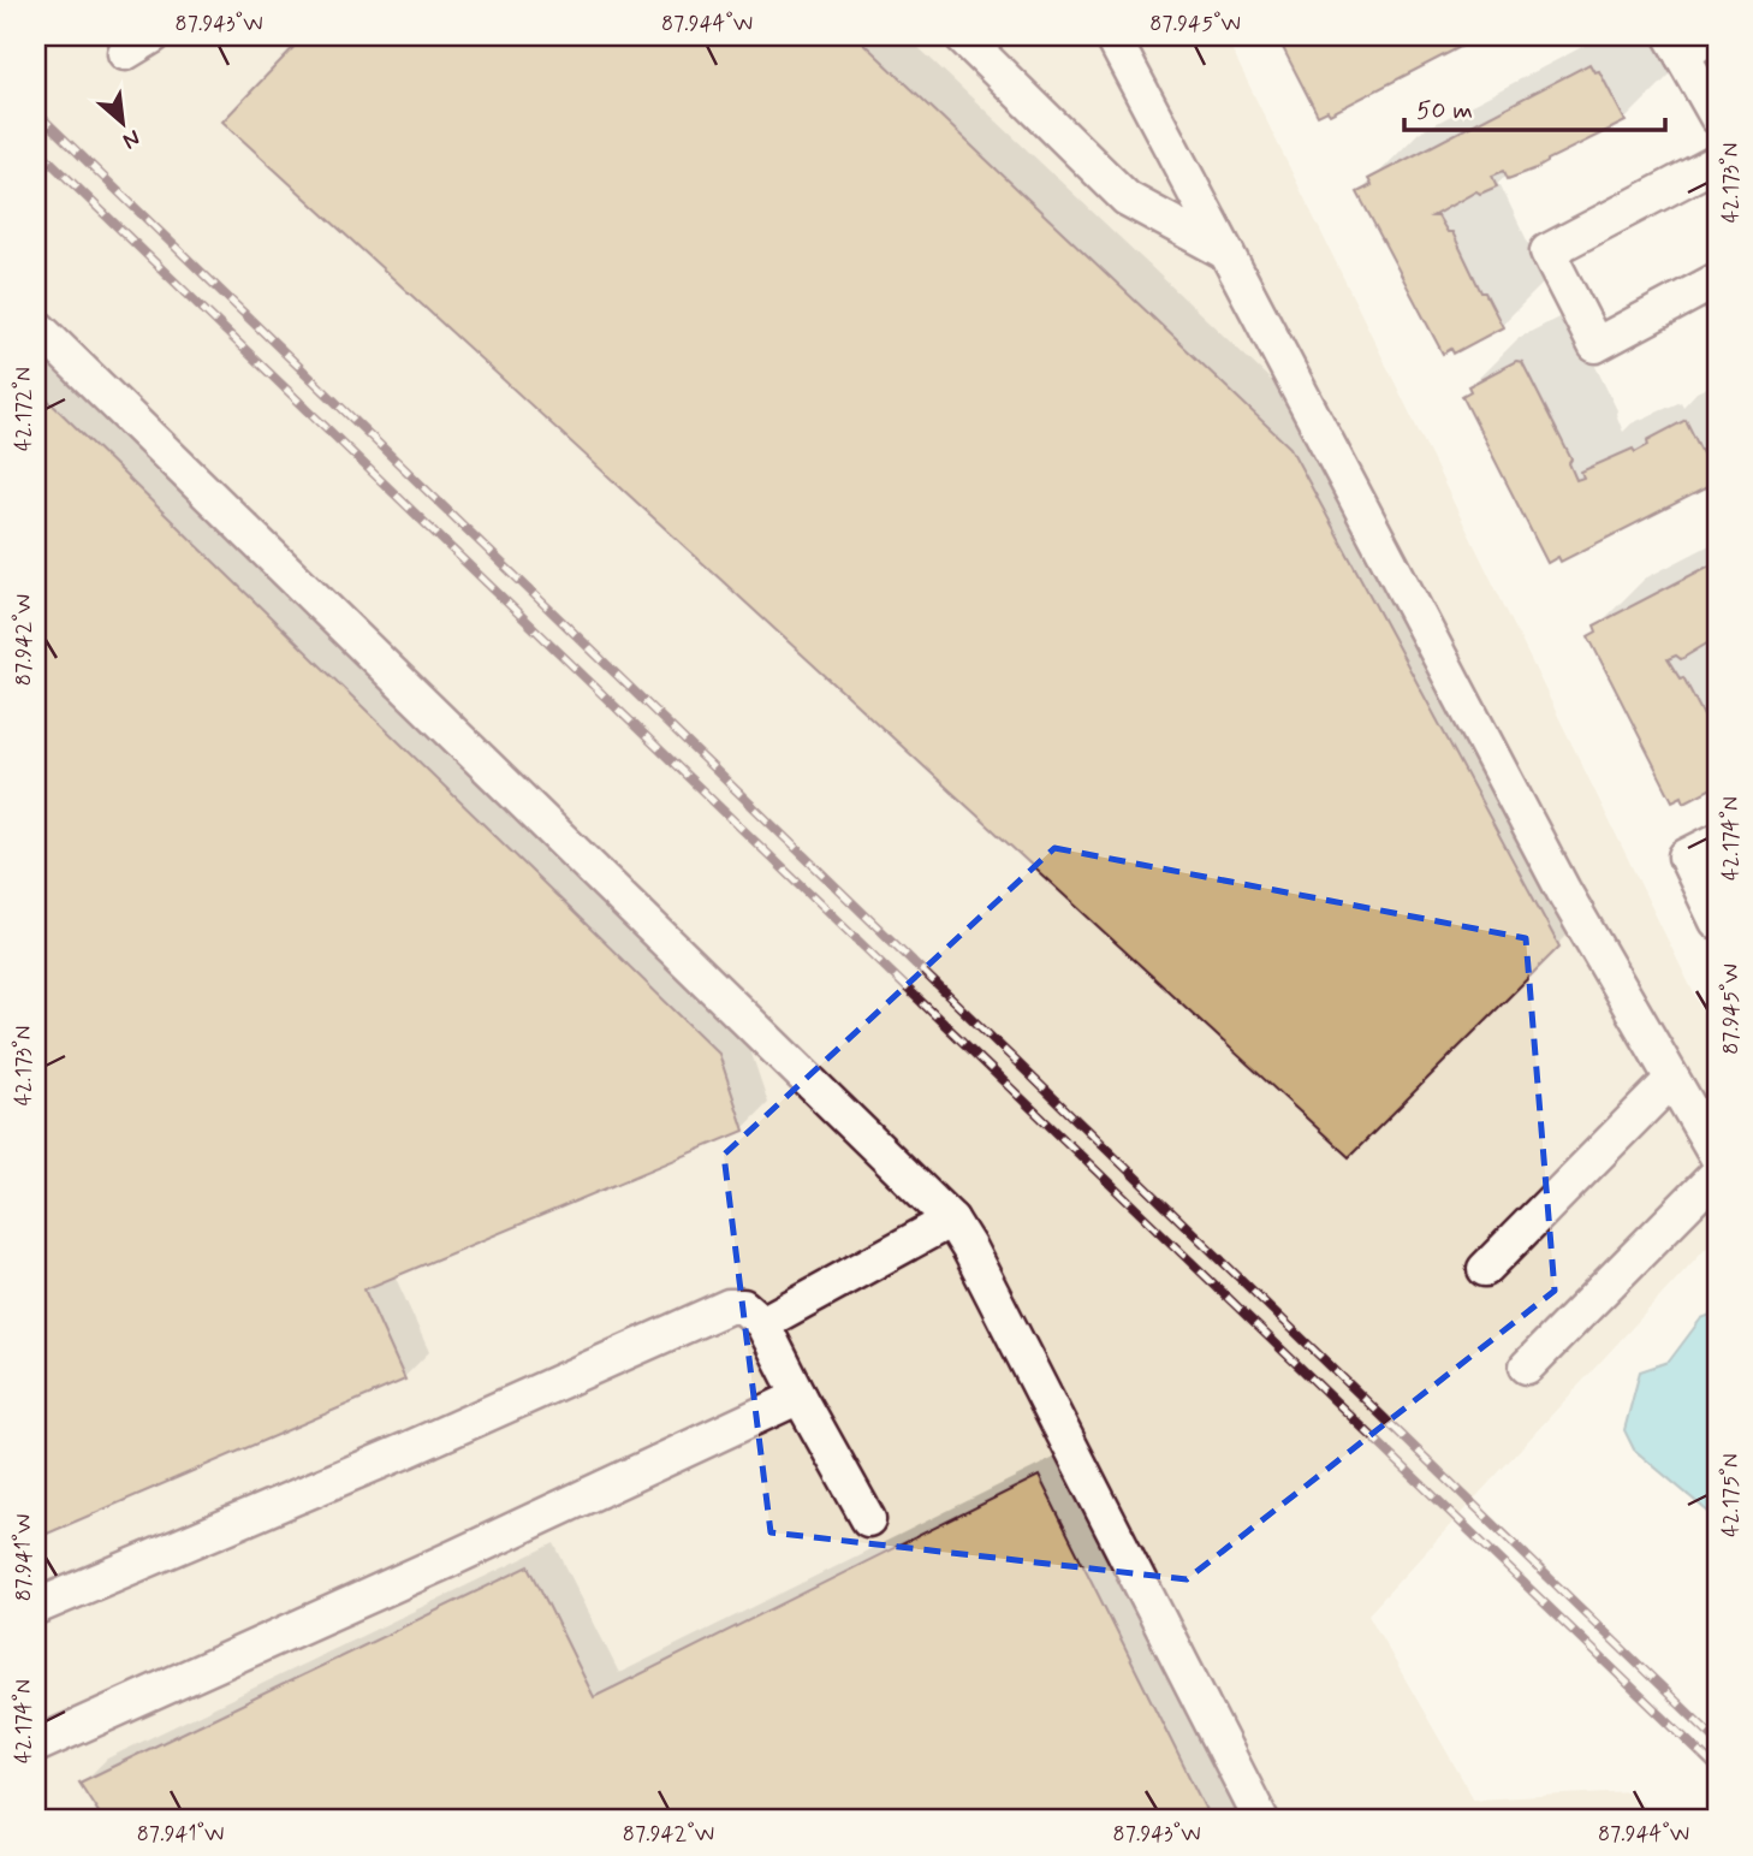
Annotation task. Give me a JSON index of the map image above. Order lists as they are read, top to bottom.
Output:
{
  "scale_bar": "50 m",
  "north": "bottom right",
  "coordinates": [
    "87.943°W",
    "87.944°W",
    "87.945°W",
    "42.173°N",
    "42.172°N",
    "87.942°W",
    "42.174°N",
    "42.175°N",
    "87.941°W"
  ]
}
